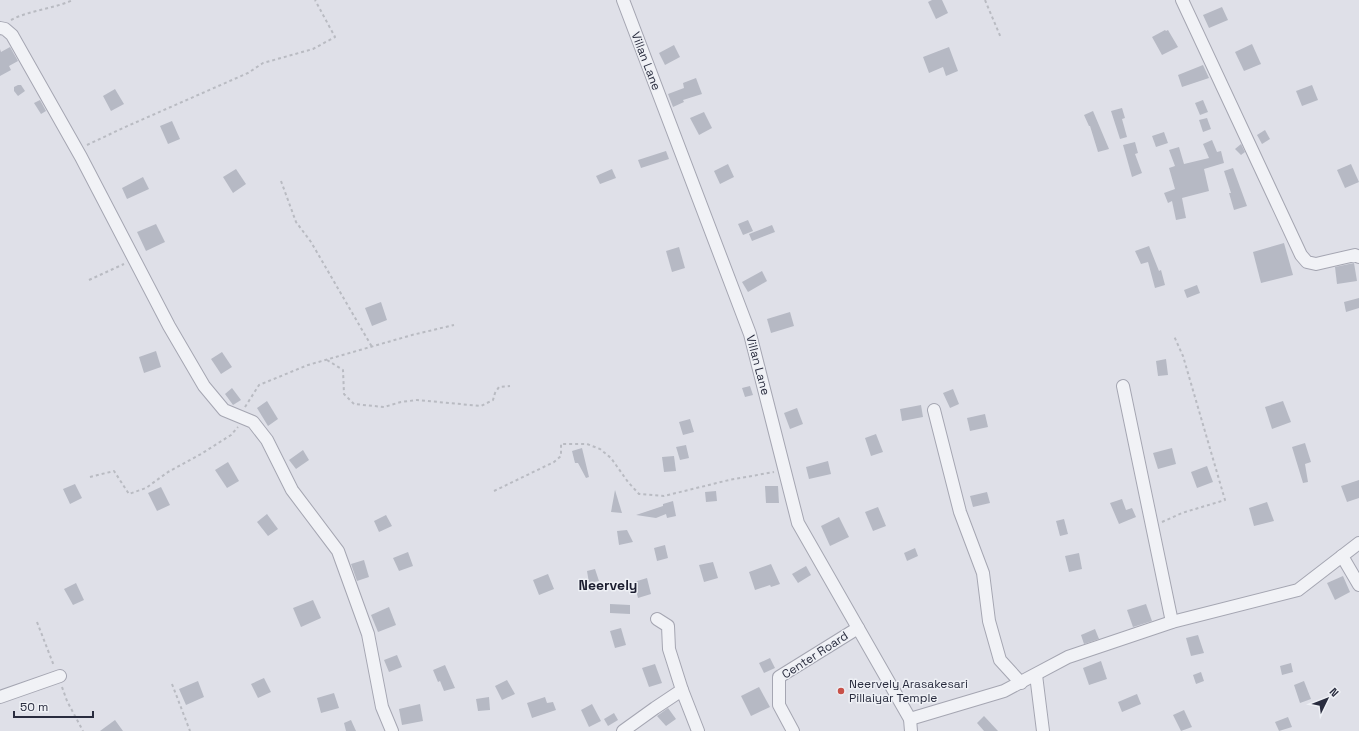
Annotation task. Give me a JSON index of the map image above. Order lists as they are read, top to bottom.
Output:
{
  "streets": {
    "street": ["Villan Lane", "Center Roard"]
  },
  "crossings": [
    ["Villan Lane", "Center Roard"]
  ],
  "districts": ["Neervely"],
  "places": ["Neervely Arasakesari Pillaiyar Temple"],
  "scale_bar": "50 m",
  "north": "top right"
}
